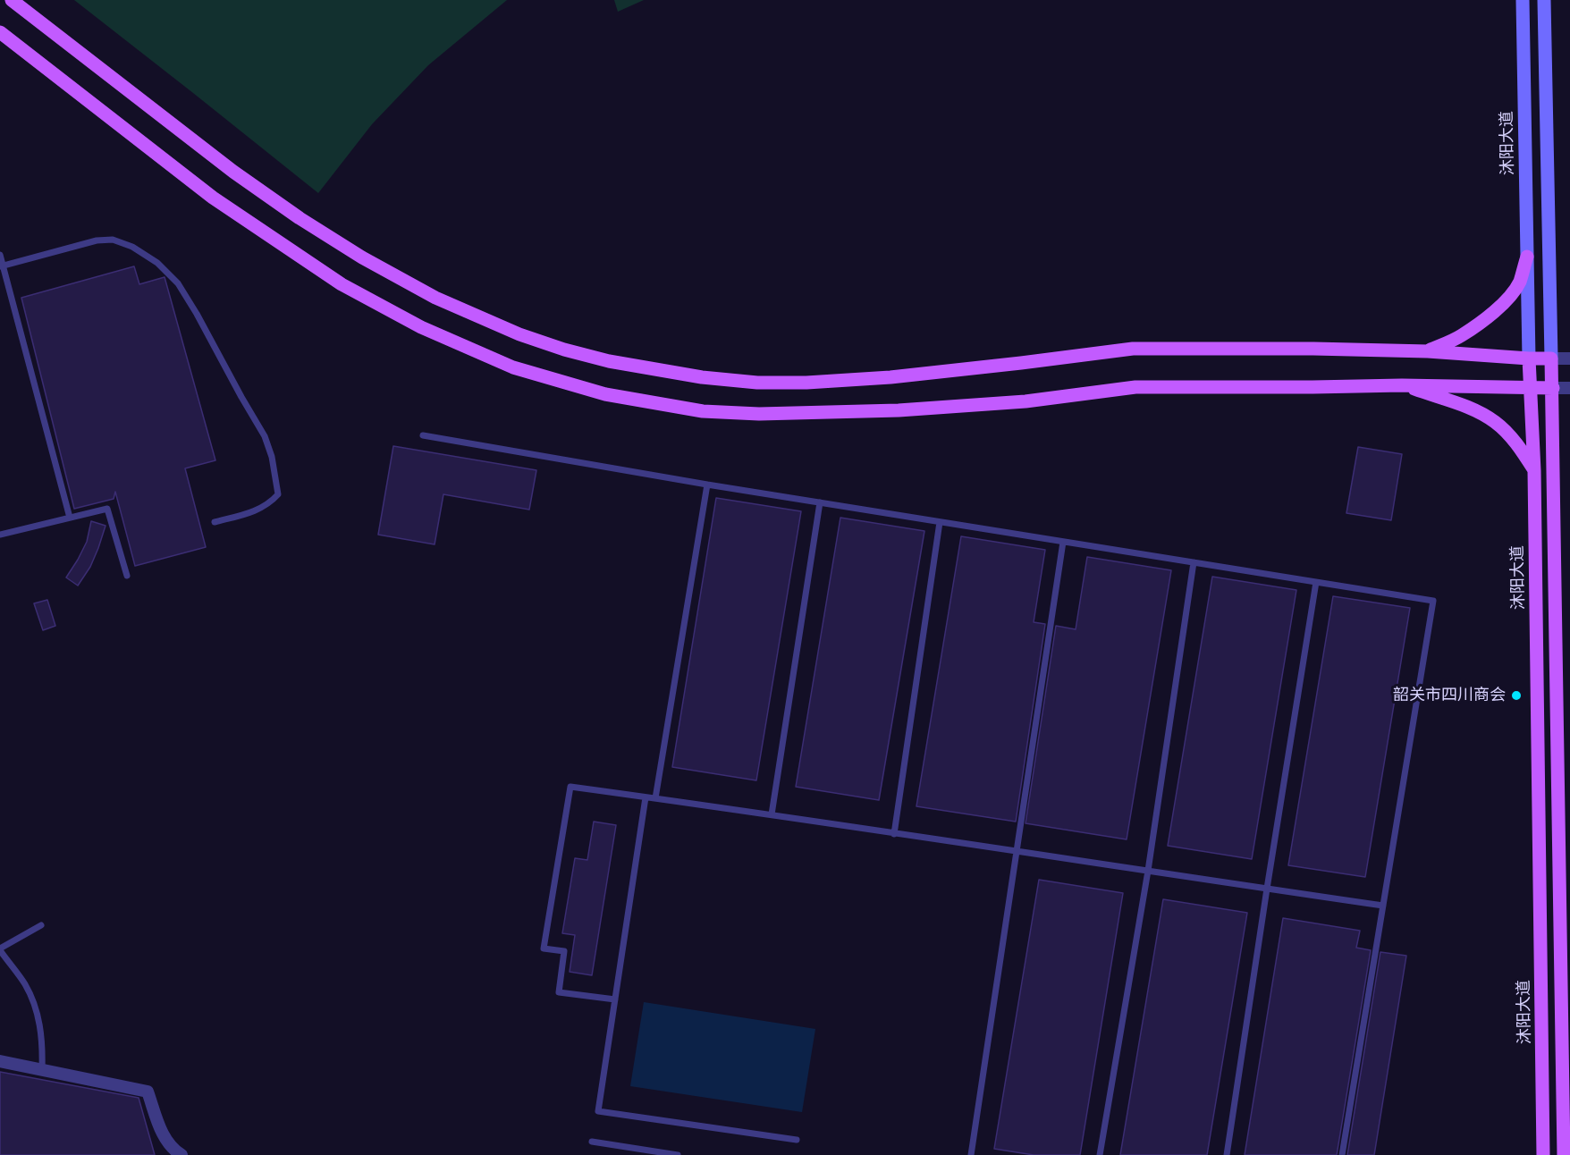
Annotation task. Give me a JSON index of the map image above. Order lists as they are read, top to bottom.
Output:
{
  "streets": {
    "main road": ["沐阳大道"]
  },
  "places": ["韶关市四川商会"]
}
